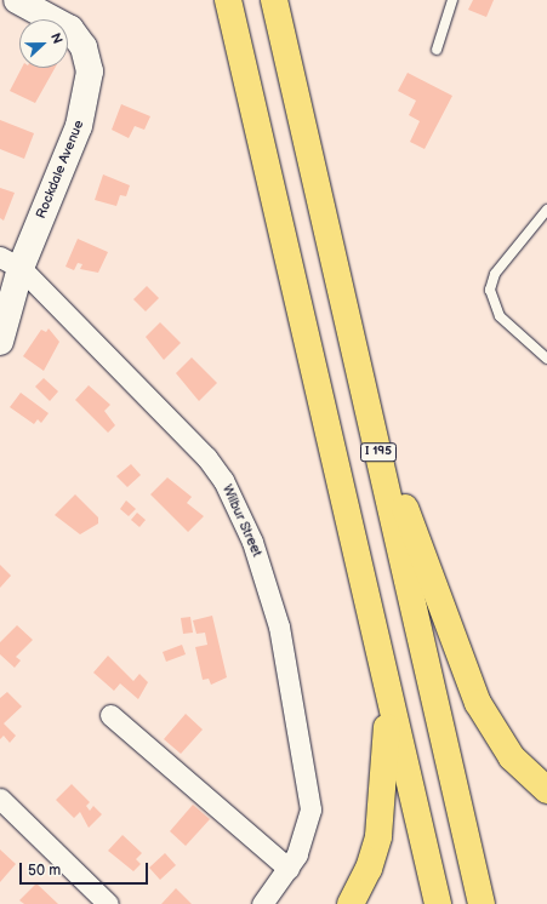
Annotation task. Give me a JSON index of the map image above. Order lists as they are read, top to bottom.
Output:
{
  "streets": {
    "highway": ["I 195"],
    "main road": ["Rockdale Avenue"],
    "street": ["Wilbur Street"]
  },
  "crossings": [
    ["Rockdale Avenue", "Wilbur Street"]
  ],
  "scale_bar": "50 m",
  "north": "right"
}
